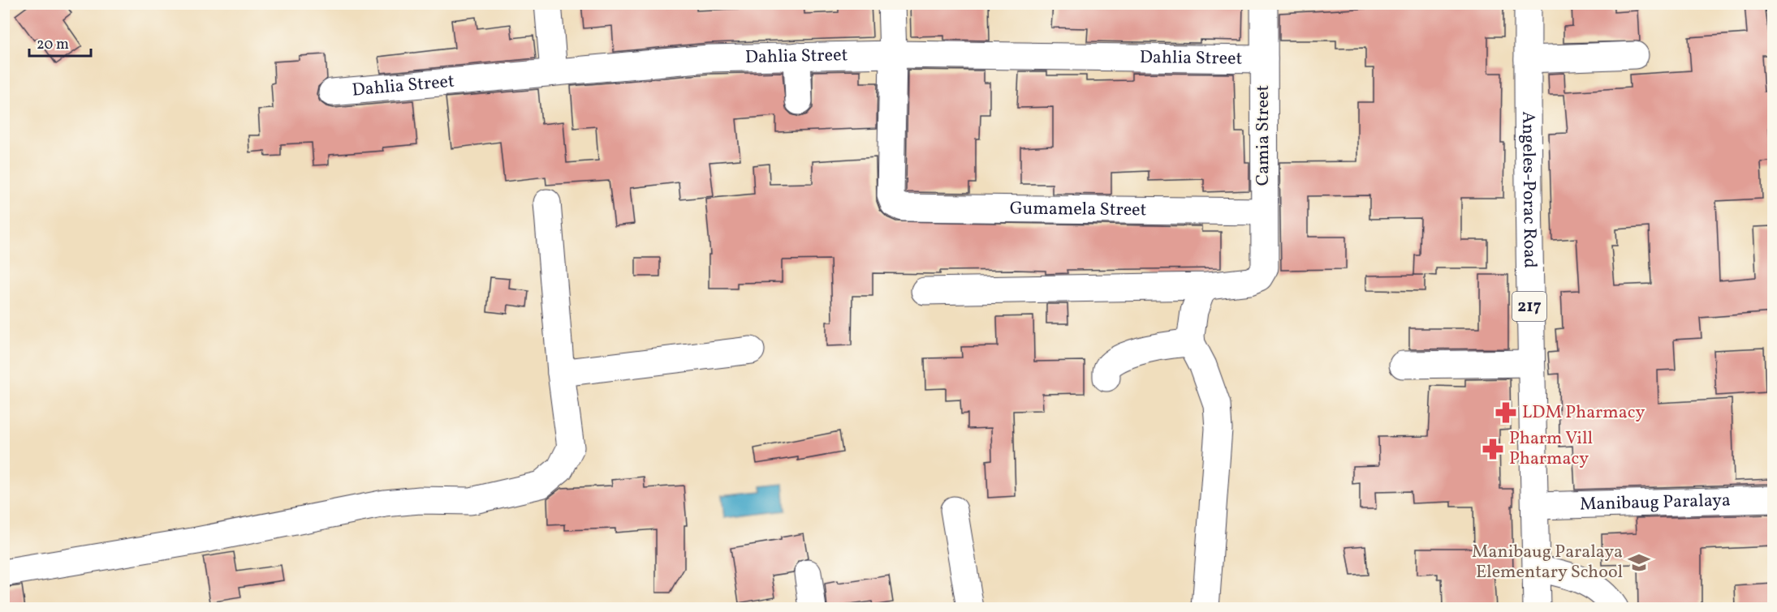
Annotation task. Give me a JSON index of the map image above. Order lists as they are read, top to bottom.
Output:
{
  "streets": {
    "street": [
      "Dahlia Street",
      "Camia Street",
      "Angeles-Porac Road",
      "Gumamela Street",
      "217",
      "Manibaug Paralaya"
    ]
  },
  "crossings": [
    ["Dahlia Street", "Camia Street"],
    ["Dahlia Street", "Gumamela Street"],
    ["Camia Street", "Gumamela Street"],
    ["Angeles-Porac Road", "Manibaug Paralaya"]
  ],
  "places": {
    "pharmacy": ["LDM Pharmacy", "Pharm Vill Pharmacy"],
    "school or university": ["Manibaug Paralaya Elementary School"]
  },
  "scale_bar": "20 m"
}
